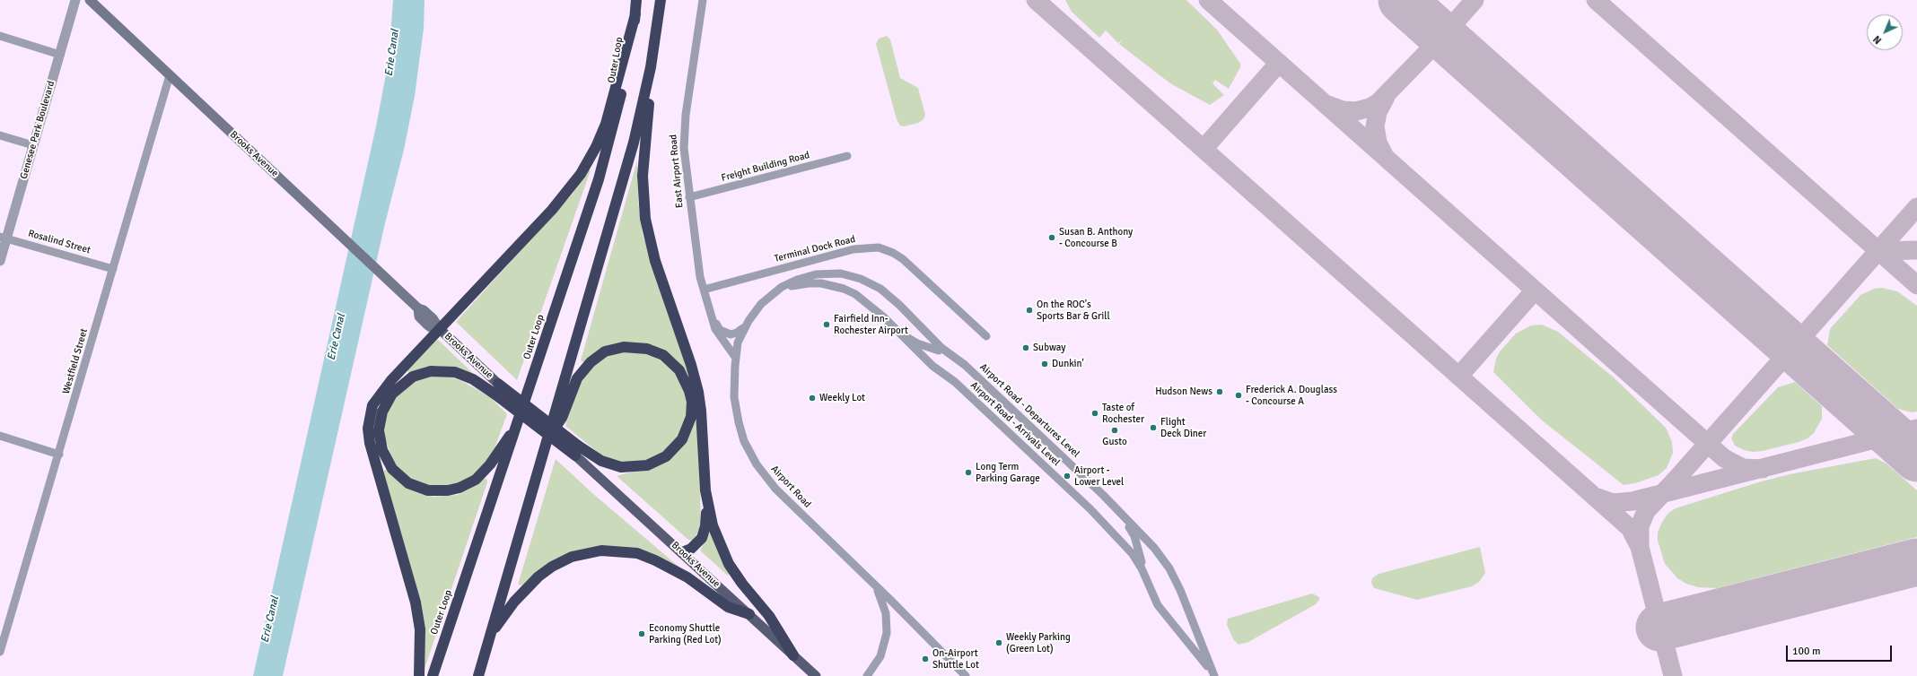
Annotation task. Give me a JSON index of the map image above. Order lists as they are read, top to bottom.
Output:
{
  "streets": {
    "highway": ["Outer Loop"],
    "main road": ["Brooks Avenue"],
    "street": [
      "Genesee Park Boulevard",
      "Freight Building Road",
      "East Airport Road",
      "Rosalind Street",
      "Terminal Dock Road",
      "Westfield Street",
      "Airport Road - Departures Level",
      "Airport Road - Arrivals Level",
      "Airport Road"
    ]
  },
  "crossings": [
    ["Genesee Park Boulevard", "Rosalind Street"],
    ["Brooks Avenue", "Westfield Street"],
    ["Freight Building Road", "East Airport Road"],
    ["East Airport Road", "Terminal Dock Road"],
    ["East Airport Road", "Airport Road"],
    ["Rosalind Street", "Westfield Street"],
    ["Airport Road - Departures Level", "Airport Road - Arrivals Level"],
    ["Airport Road - Departures Level", "Airport Road"],
    ["Airport Road - Arrivals Level", "Airport Road"]
  ],
  "water": ["Erie Canal"],
  "places": [
    "Susan B. Anthony - Concourse B",
    "On the ROC's Sports Bar & Grill",
    "Fairfield Inn- Rochester Airport",
    "Subway",
    "Dunkin'",
    "Hudson News",
    "Frederick A. Douglass - Concourse A",
    "Weekly Lot",
    "Taste of Rochester",
    "Flight Deck Diner",
    "Gusto",
    "Long Term Parking Garage",
    "Airport - Lower Level",
    "Economy Shuttle Parking (Red Lot)",
    "Weekly Parking (Green Lot)",
    "On-Airport Shuttle Lot"
  ],
  "scale_bar": "100 m",
  "north": "bottom left"
}
